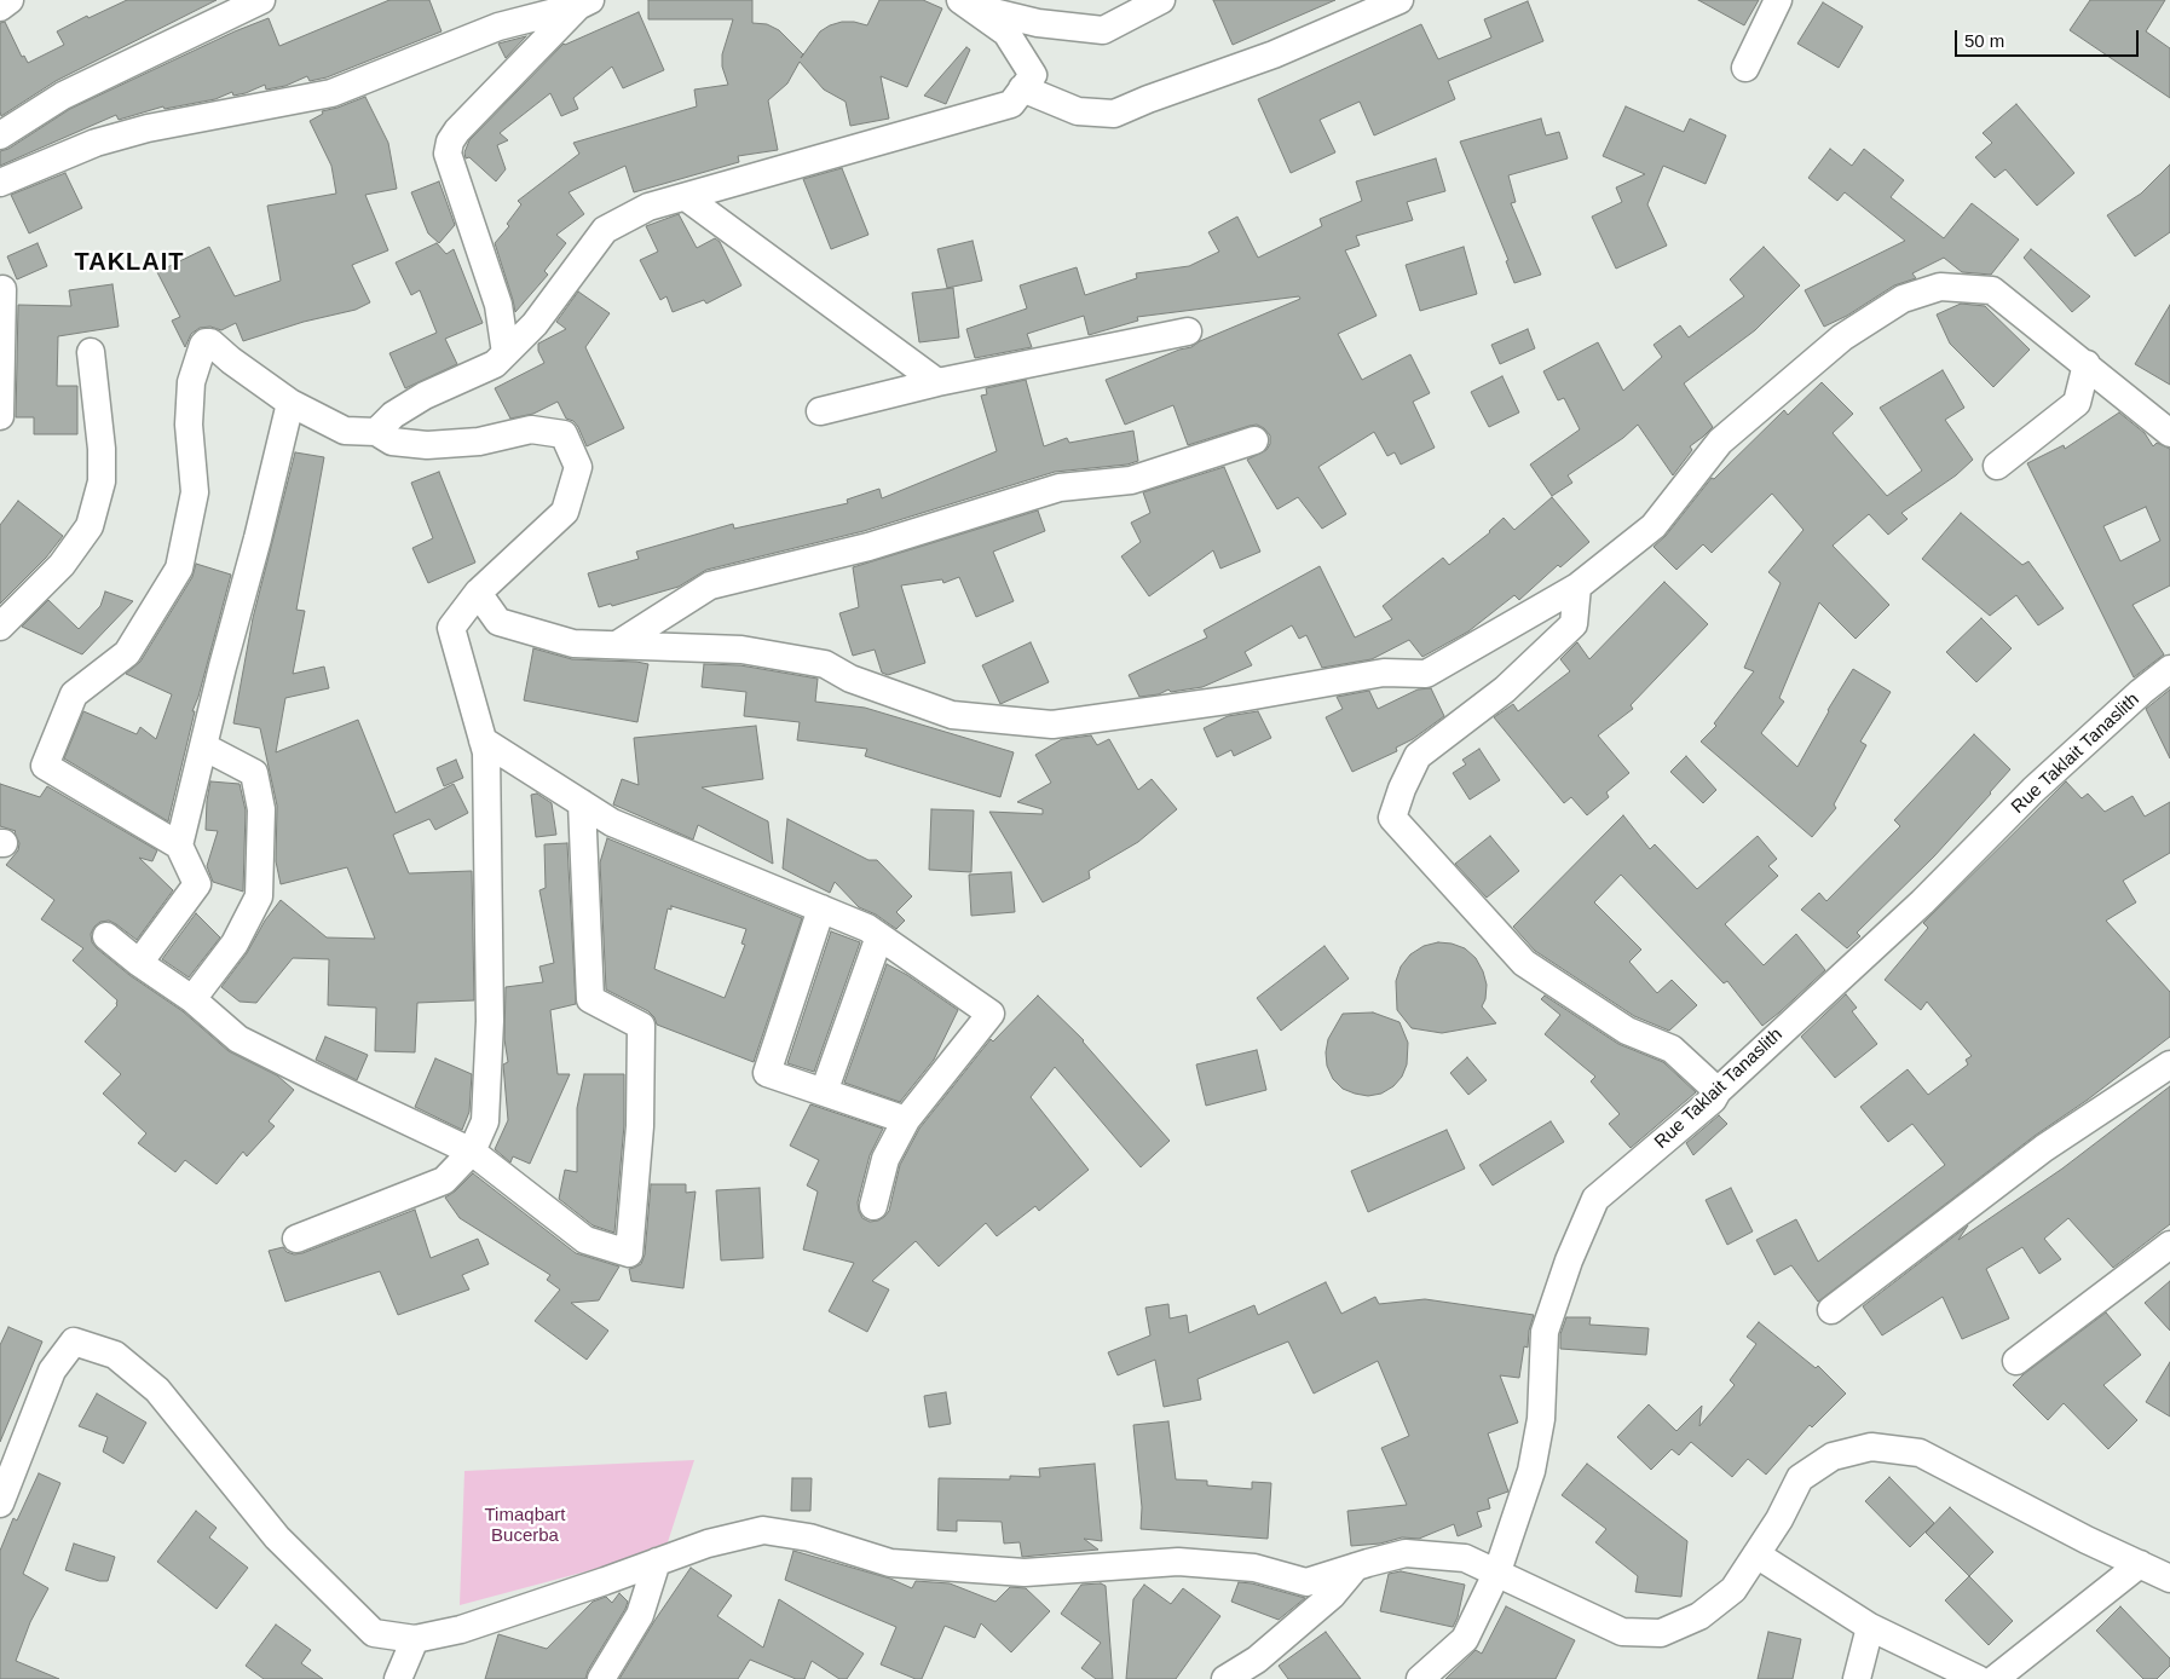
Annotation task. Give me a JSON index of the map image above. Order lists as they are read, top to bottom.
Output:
{
  "streets": {
    "street": ["Rue Taklait Tanaslith"]
  },
  "districts": ["TAKLAIT"],
  "parks": ["Timaqbart Bucerba"],
  "scale_bar": "50 m"
}
